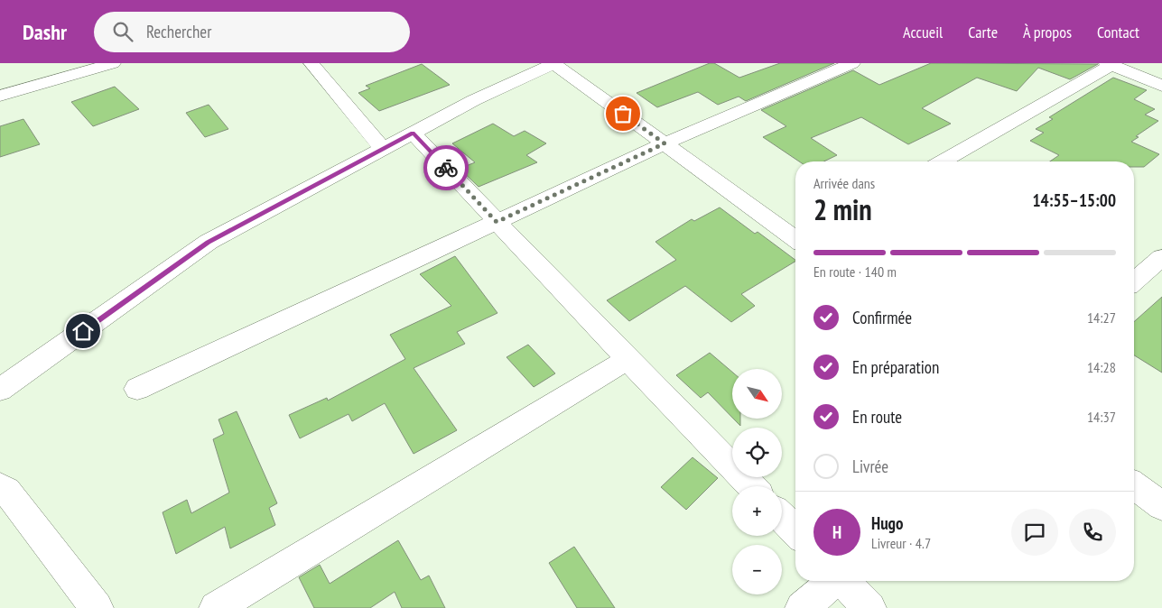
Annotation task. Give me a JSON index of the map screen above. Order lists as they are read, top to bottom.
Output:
{
  "north": "bottom right",
  "page": {
    "header": "Dashr",
    "search": "Rechercher",
    "nav": [
      "Accueil",
      "Carte",
      "À propos",
      "Contact"
    ],
    "heading": ["2 min", "Arrivée dans", "14:55–15:00"],
    "panel": ["Hugo", "Livreur · 4.7"],
    "bar": "En route · 140 m",
    "list": [
      ["Confirmée", "14:27"],
      ["En préparation", "14:28"],
      ["En route", "14:37"],
      "Livrée"
    ],
    "map_buttons": ["+", "−"],
    "round": "H"
  }
}
